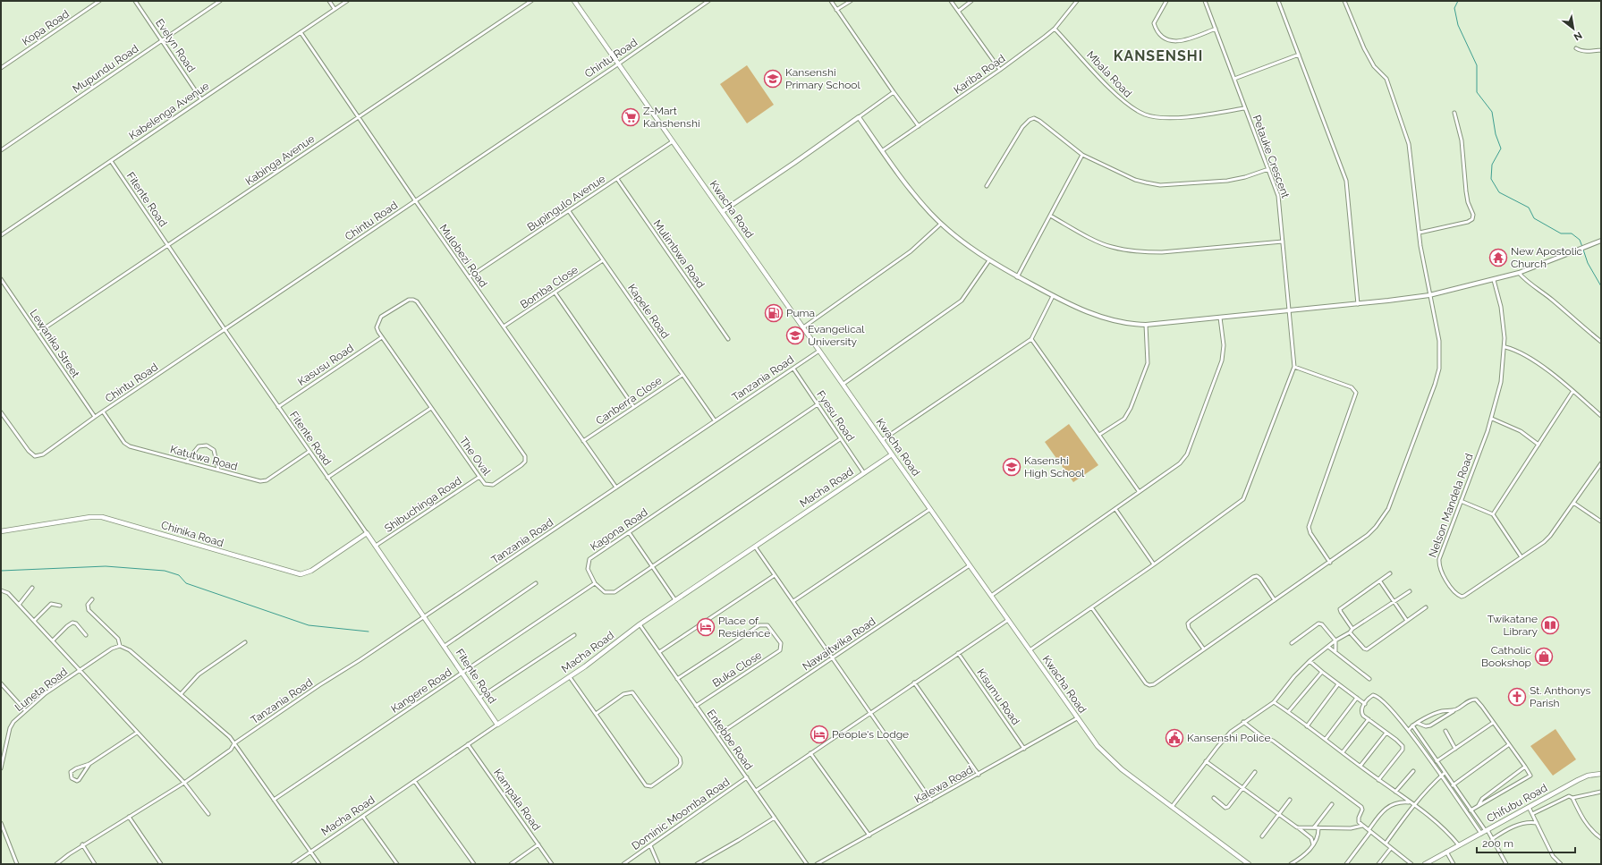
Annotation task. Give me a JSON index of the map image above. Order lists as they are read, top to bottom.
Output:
{
  "streets": {
    "main road": [
      "Fitente Road",
      "Kwacha Road",
      "Macha Road",
      "Chinika Road",
      "Chifubu Road"
    ],
    "street": [
      "Kopa Road",
      "Evelyn Road",
      "Chintu Road",
      "Mupundu Road",
      "Kariba Road",
      "Mbala Road",
      "Kabelenga Avenue",
      "Petauke Crescent",
      "Kabinga Avenue",
      "Bupingulo Avenue",
      "Mulimbwa Road",
      "Mulobezi Road",
      "Bomba Close",
      "Kapele Road",
      "Lewanika Street",
      "Kasusu Road",
      "Tanzania Road",
      "Canberra Close",
      "Fyesu Road",
      "The Oval",
      "Katutwa Road",
      "Shibuchinga Road",
      "Nelson Mandela Road",
      "Kagona Road",
      "Nawaitwika Road",
      "Buka Close",
      "Luneta Road",
      "Kangere Road",
      "Kisumu Road",
      "Entebbe Road",
      "Kalewa Road",
      "Kampala Road",
      "Dominic Moomba Road"
    ]
  },
  "crossings": [
    ["Evelyn Road", "Mupundu Road"],
    ["Evelyn Road", "Kabelenga Avenue"],
    ["Chintu Road", "Fitente Road"],
    ["Chintu Road", "Kwacha Road"],
    ["Chintu Road", "Mulobezi Road"],
    ["Chintu Road", "Lewanika Street"],
    ["Chintu Road", "Katutwa Road"],
    ["Kariba Road", "Mbala Road"],
    ["Mbala Road", "Petauke Crescent"],
    ["Kabelenga Avenue", "Fitente Road"],
    ["Kabelenga Avenue", "Mulobezi Road"],
    ["Kabinga Avenue", "Fitente Road"],
    ["Kabinga Avenue", "Mulobezi Road"],
    ["Kabinga Avenue", "Lewanika Street"],
    ["Fitente Road", "Kasusu Road"],
    ["Fitente Road", "Tanzania Road"],
    ["Fitente Road", "Katutwa Road"],
    ["Fitente Road", "Macha Road"],
    ["Fitente Road", "Shibuchinga Road"],
    ["Fitente Road", "Chinika Road"],
    ["Fitente Road", "Kangere Road"],
    ["Bupingulo Avenue", "Kwacha Road"],
    ["Bupingulo Avenue", "Mulimbwa Road"],
    ["Bupingulo Avenue", "Mulobezi Road"],
    ["Bupingulo Avenue", "Kapele Road"],
    ["Kwacha Road", "Tanzania Road"],
    ["Kwacha Road", "Macha Road"],
    ["Kwacha Road", "Nawaitwika Road"],
    ["Kwacha Road", "Kalewa Road"],
    ["Mulobezi Road", "Bomba Close"],
    ["Mulobezi Road", "Tanzania Road"],
    ["Mulobezi Road", "Canberra Close"],
    ["Bomba Close", "Kapele Road"],
    ["Kapele Road", "Tanzania Road"],
    ["Kapele Road", "Canberra Close"],
    ["Kasusu Road", "The Oval"],
    ["Tanzania Road", "Fyesu Road"],
    ["Fyesu Road", "Macha Road"],
    ["Fyesu Road", "Kagona Road"],
    ["The Oval", "Shibuchinga Road"],
    ["Macha Road", "Entebbe Road"],
    ["Macha Road", "Kampala Road"],
    ["Kagona Road", "Kangere Road"],
    ["Nawaitwika Road", "Entebbe Road"],
    ["Buka Close", "Entebbe Road"],
    ["Kisumu Road", "Kalewa Road"],
    ["Entebbe Road", "Dominic Moomba Road"]
  ],
  "districts": ["KANSENSHI"],
  "places": {
    "school or university": ["Kansenshi Primary School", "Evangelical University", "Kasenshi High School"],
    "supermarket": ["Z-Mart Kanshenshi"],
    "temple": ["New Apostolic Church"],
    "fuel station": ["Puma"],
    "library": ["Twikatane Library"],
    "hotel": ["Place of Residence", "People's Lodge"],
    "shop": ["Catholic Bookshop"],
    "church": ["St. Anthonys Parish"],
    "public building": ["Kansenshi Police"]
  },
  "scale_bar": "200 m",
  "north": "bottom right"
}
